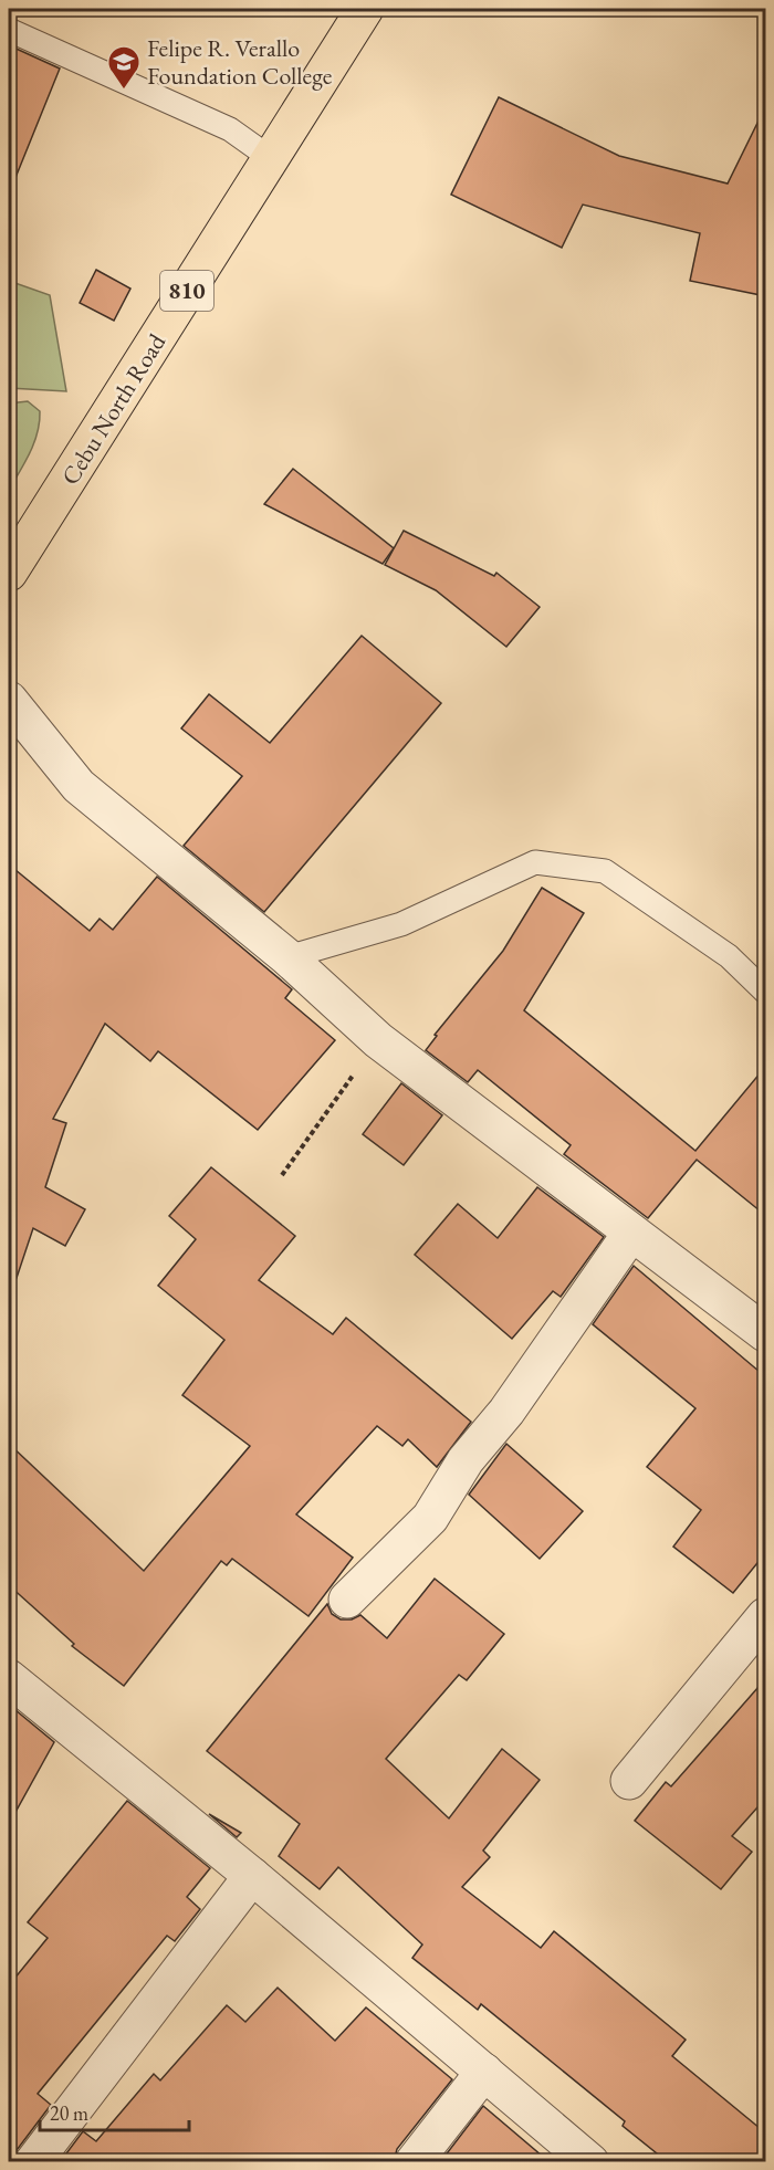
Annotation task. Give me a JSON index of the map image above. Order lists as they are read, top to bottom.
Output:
{
  "streets": {
    "highway": ["810", "Cebu North Road"]
  },
  "places": {
    "school or university": ["Felipe R. Verallo Foundation College"]
  },
  "scale_bar": "20 m"
}
